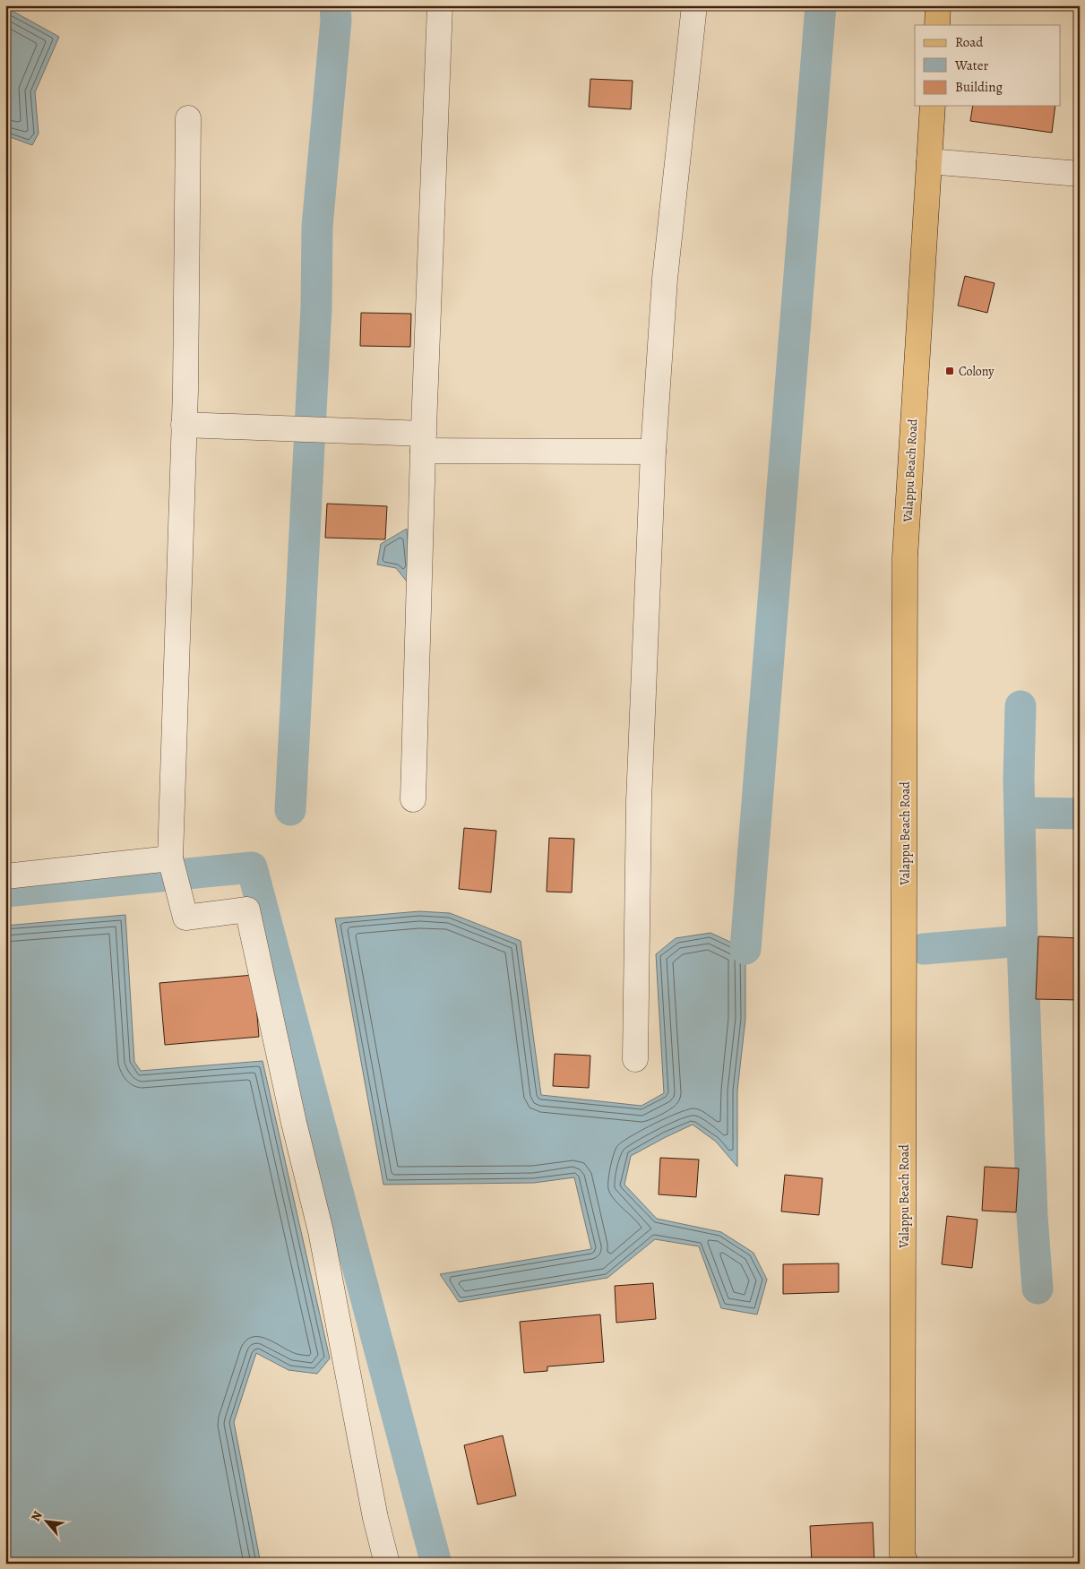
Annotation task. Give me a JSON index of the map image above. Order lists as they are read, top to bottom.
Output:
{
  "streets": {
    "main road": ["Valappu Beach Road"]
  },
  "places": {
    "transit": ["Colony"]
  },
  "legend": ["Road", "Water", "Building"],
  "north": "top left"
}
